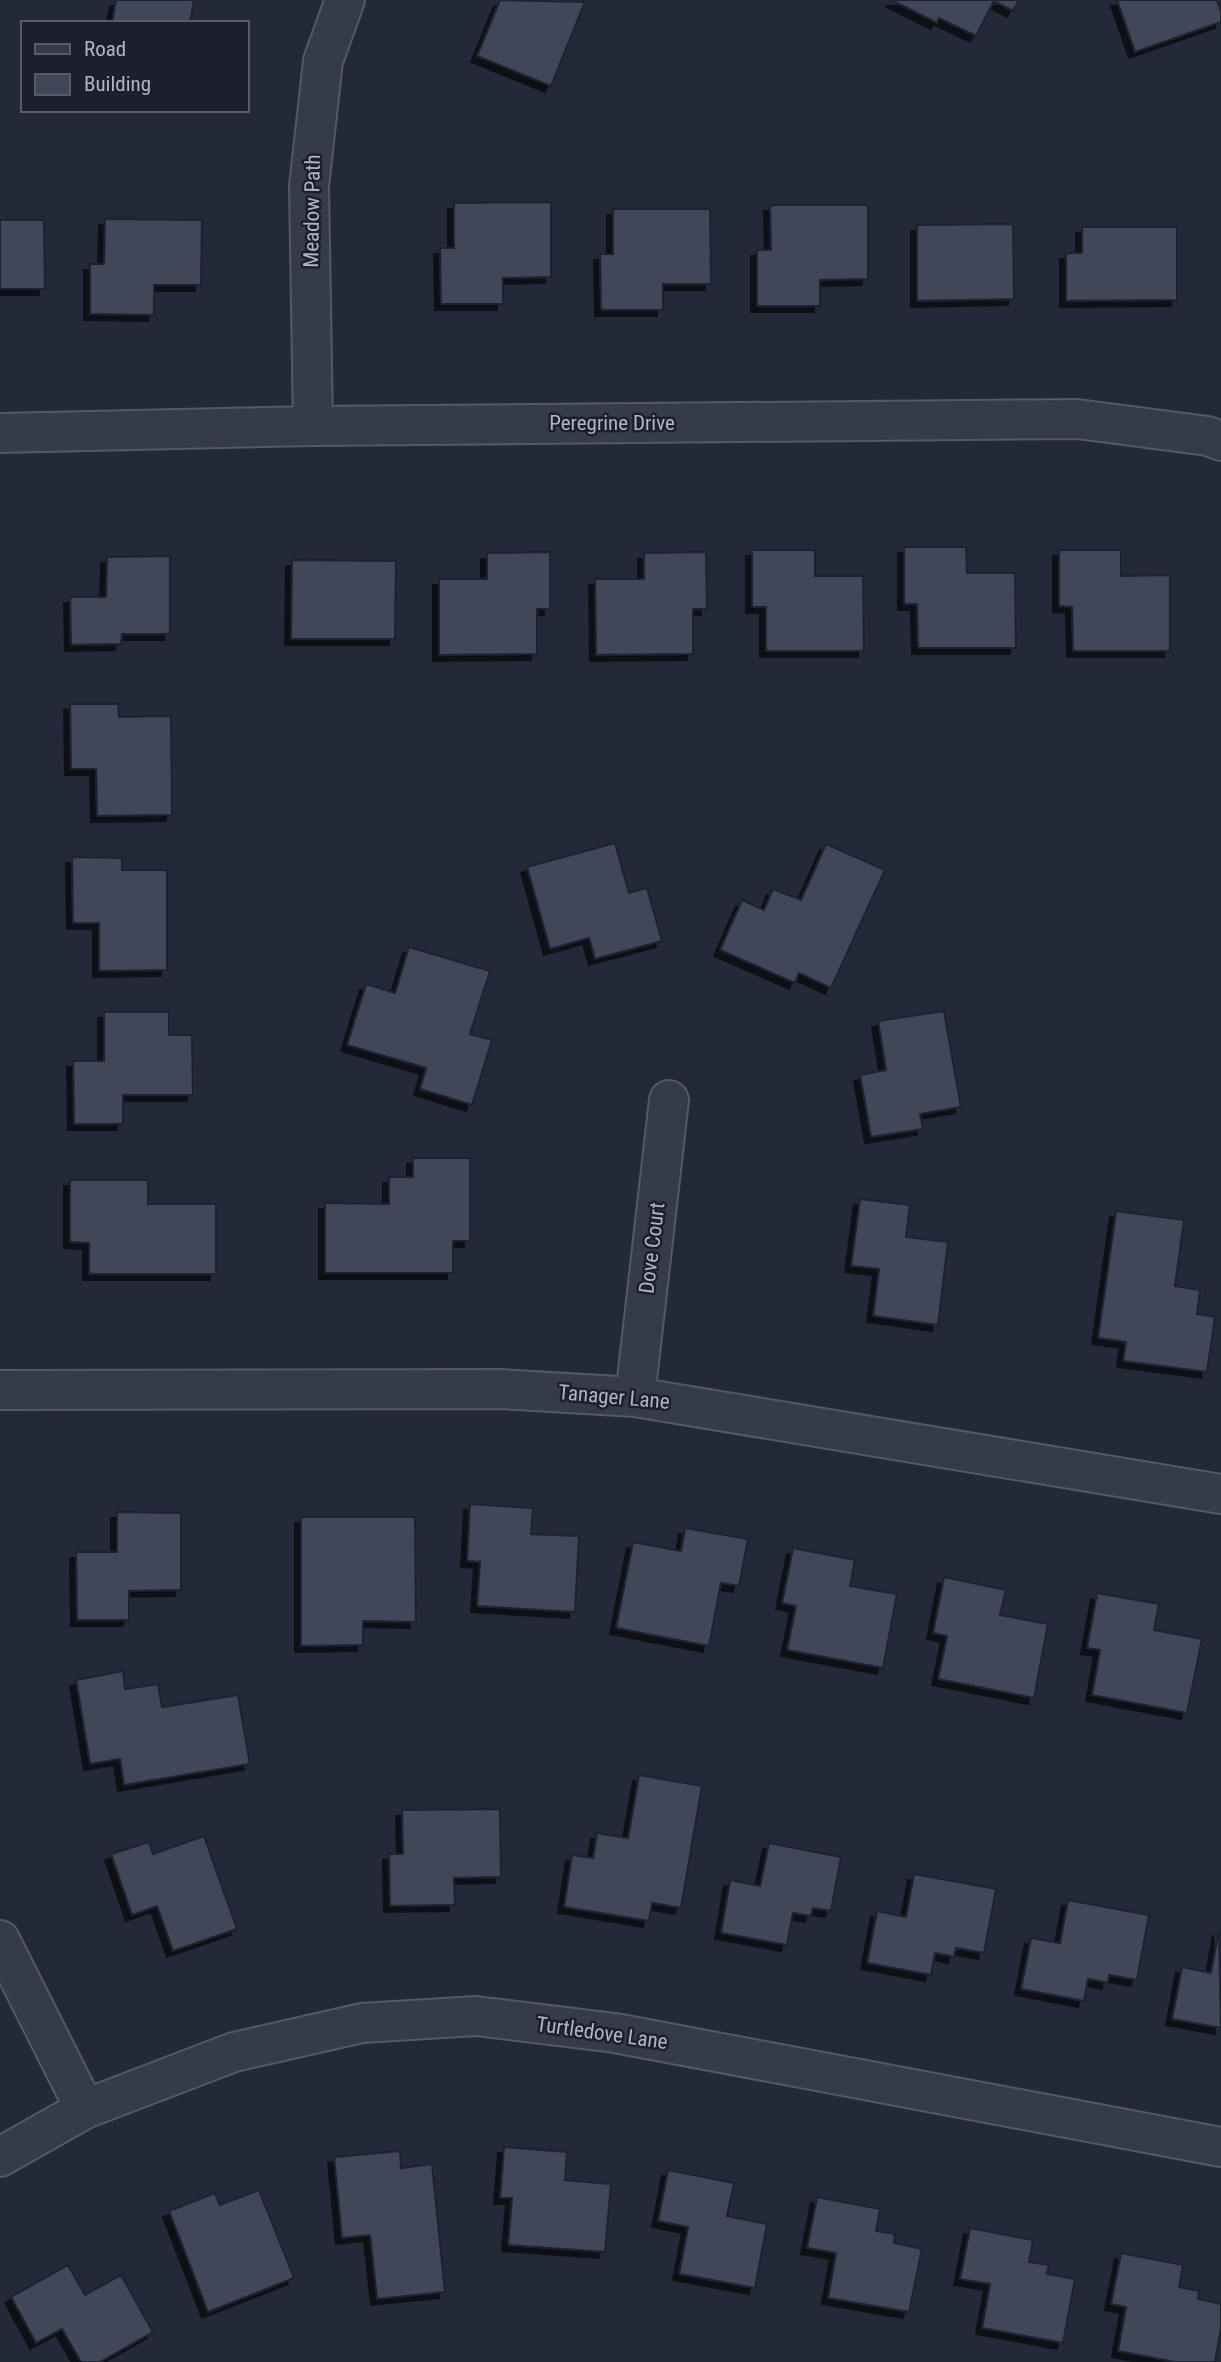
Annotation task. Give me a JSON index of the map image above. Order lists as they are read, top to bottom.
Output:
{
  "streets": {
    "street": [
      "Meadow Path",
      "Peregrine Drive",
      "Dove Court",
      "Tanager Lane",
      "Turtledove Lane"
    ]
  },
  "crossings": [
    ["Meadow Path", "Peregrine Drive"],
    ["Dove Court", "Tanager Lane"]
  ],
  "legend": ["Road", "Building"]
}
